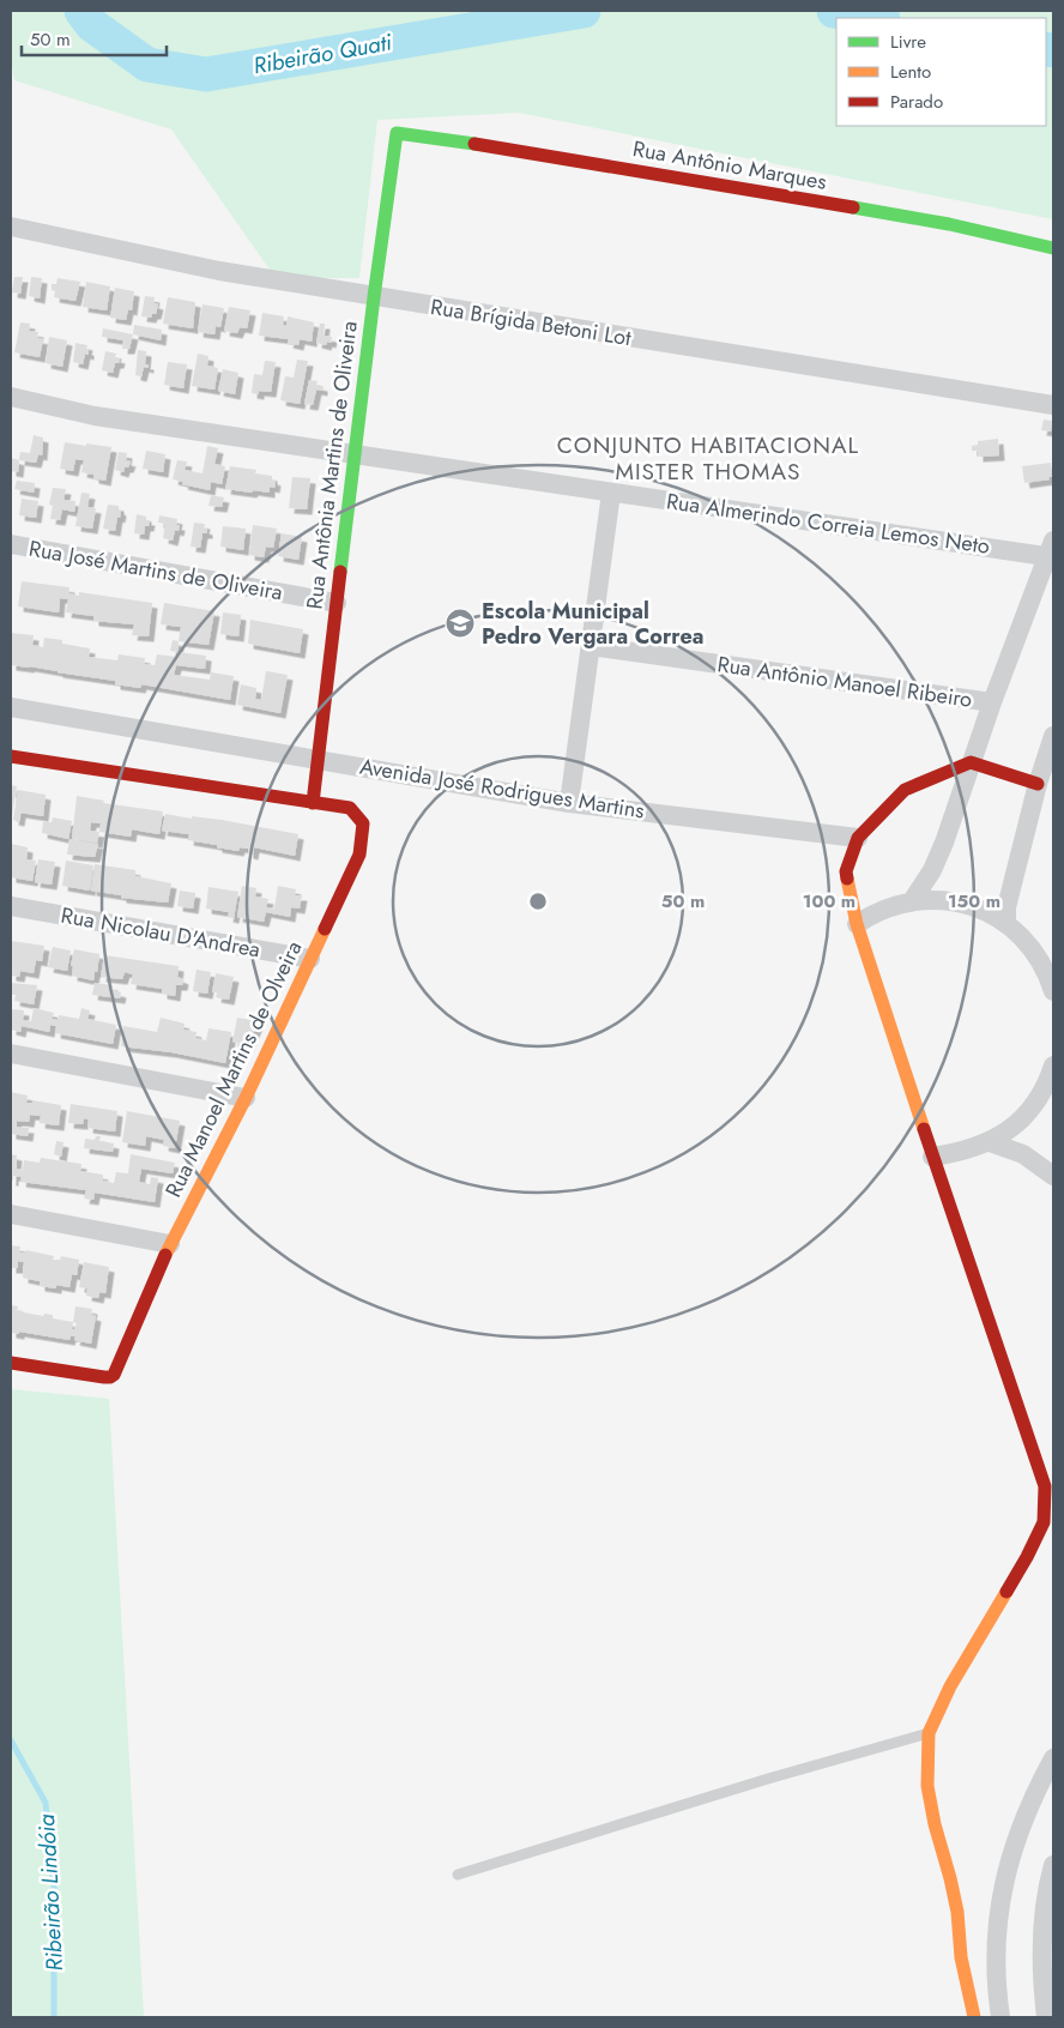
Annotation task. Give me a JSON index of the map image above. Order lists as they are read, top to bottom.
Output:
{
  "streets": {
    "street": [
      "Rua Antônio Marques",
      "Rua Brígida Betoni Lot",
      "Rua Antônia Martins de Oliveira",
      "Rua Almerindo Correia Lemos Neto",
      "Rua José Martins de Oliveira",
      "Rua Antônio Manoel Ribeiro",
      "Avenida José Rodrigues Martins",
      "Rua Nicolau D'Andrea",
      "Rua Manoel Martins de Olveira"
    ]
  },
  "crossings": [
    ["Rua Antônio Marques", "Rua Antônia Martins de Oliveira"],
    ["Rua Brígida Betoni Lot", "Rua Antônia Martins de Oliveira"],
    ["Rua Antônia Martins de Oliveira", "Rua Almerindo Correia Lemos Neto"],
    ["Rua Antônia Martins de Oliveira", "Rua José Martins de Oliveira"],
    ["Rua Antônia Martins de Oliveira", "Avenida José Rodrigues Martins"],
    ["Rua Antônia Martins de Oliveira", "Rua Manoel Martins de Olveira"],
    ["Rua Nicolau D'Andrea", "Rua Manoel Martins de Olveira"]
  ],
  "districts": ["CONJUNTO HABITACIONAL MISTER THOMAS"],
  "water": ["Ribeirão Quati", "Ribeirão Lindóia"],
  "places": {
    "school or university": ["Escola Municipal Pedro Vergara Correa"]
  },
  "legend": ["Livre", "Lento", "Parado"],
  "scale_bar": "50 m",
  "rings": ["50 m", "100 m", "150 m"]
}
